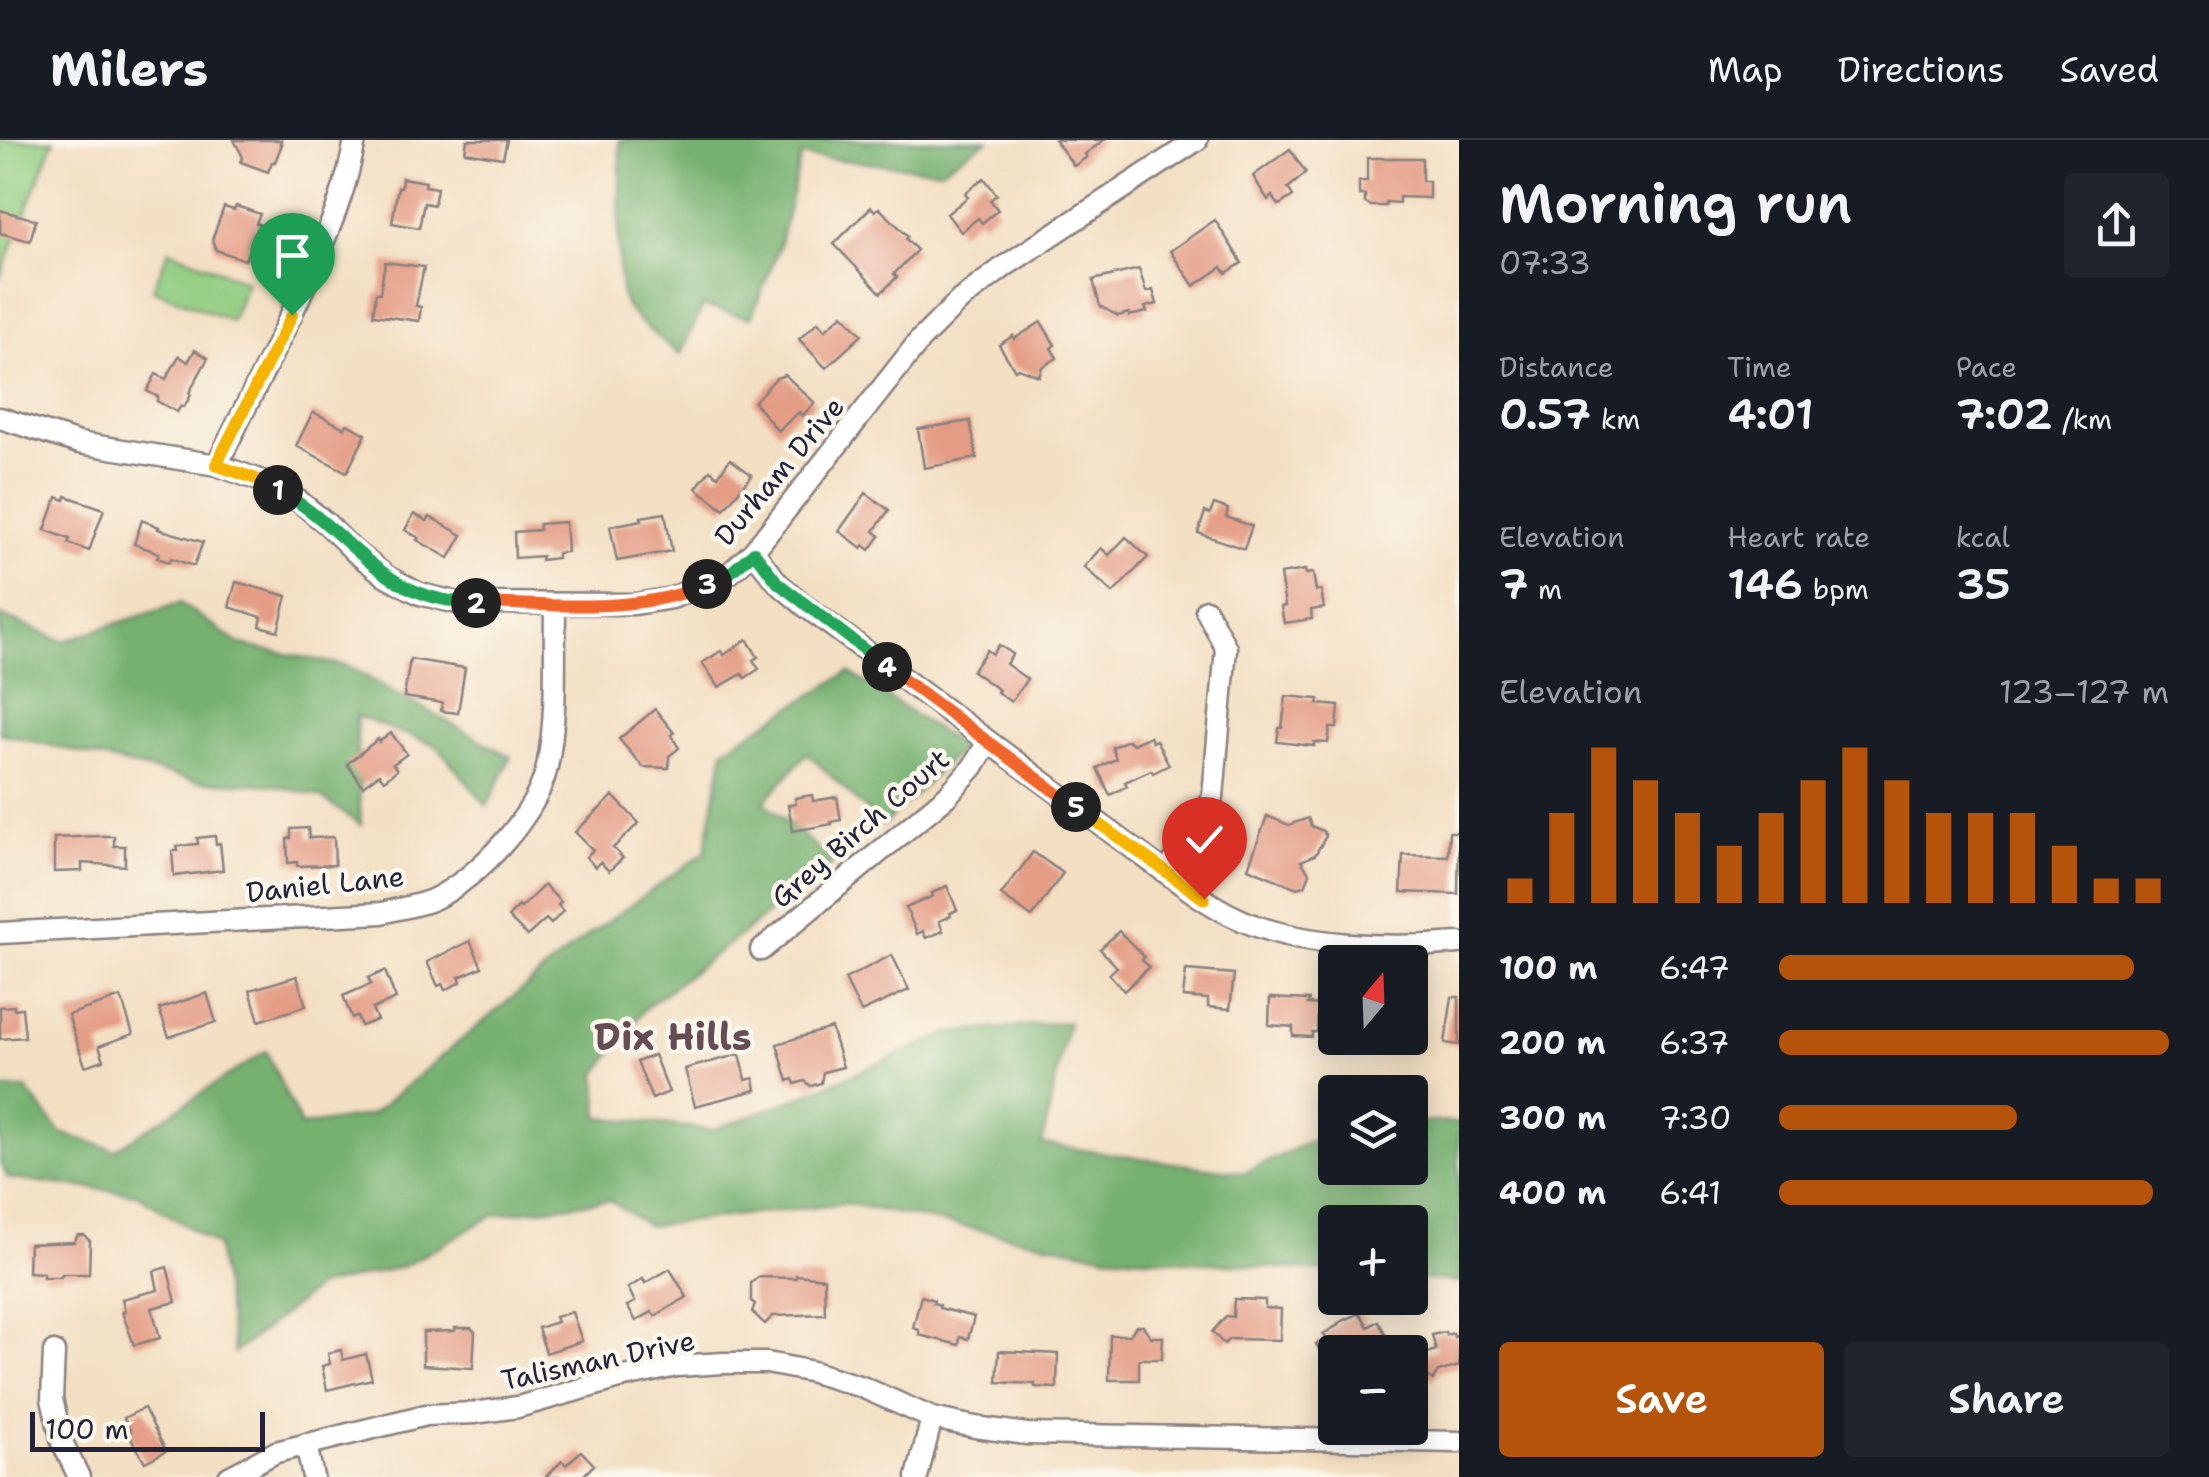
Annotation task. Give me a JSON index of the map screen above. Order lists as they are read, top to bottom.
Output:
{
  "streets": {
    "street": [
      "Durham Drive",
      "Grey Birch Court",
      "Daniel Lane",
      "Talisman Drive"
    ]
  },
  "crossings": [
    ["Durham Drive", "Daniel Lane"]
  ],
  "districts": ["Dix Hills"],
  "scale_bar": "100 m",
  "north": "top",
  "page": {
    "header": "Milers",
    "nav": ["Map", "Directions", "Saved"],
    "heading": ["Morning run", "07:33"],
    "stats": [
      ["Distance", "0.57 km"],
      ["Time", "4:01"],
      ["Pace", "7:02 /km"],
      ["Elevation", "7 m"],
      ["Heart rate", "146 bpm"],
      ["kcal", "35"]
    ],
    "pins": [
      "1",
      "3",
      "2",
      "4",
      "5"
    ],
    "chart": ["Elevation", "123–127 m"],
    "list": [
      {
        "name": "100 m",
        "note": "6:47"
      },
      {
        "name": "200 m",
        "note": "6:37"
      },
      {
        "name": "300 m",
        "note": "7:30"
      },
      {
        "name": "400 m",
        "note": "6:41"
      }
    ],
    "map_buttons": ["+", "−"],
    "buttons": ["Save", "Share"],
    "scale": "100 m"
  }
}
